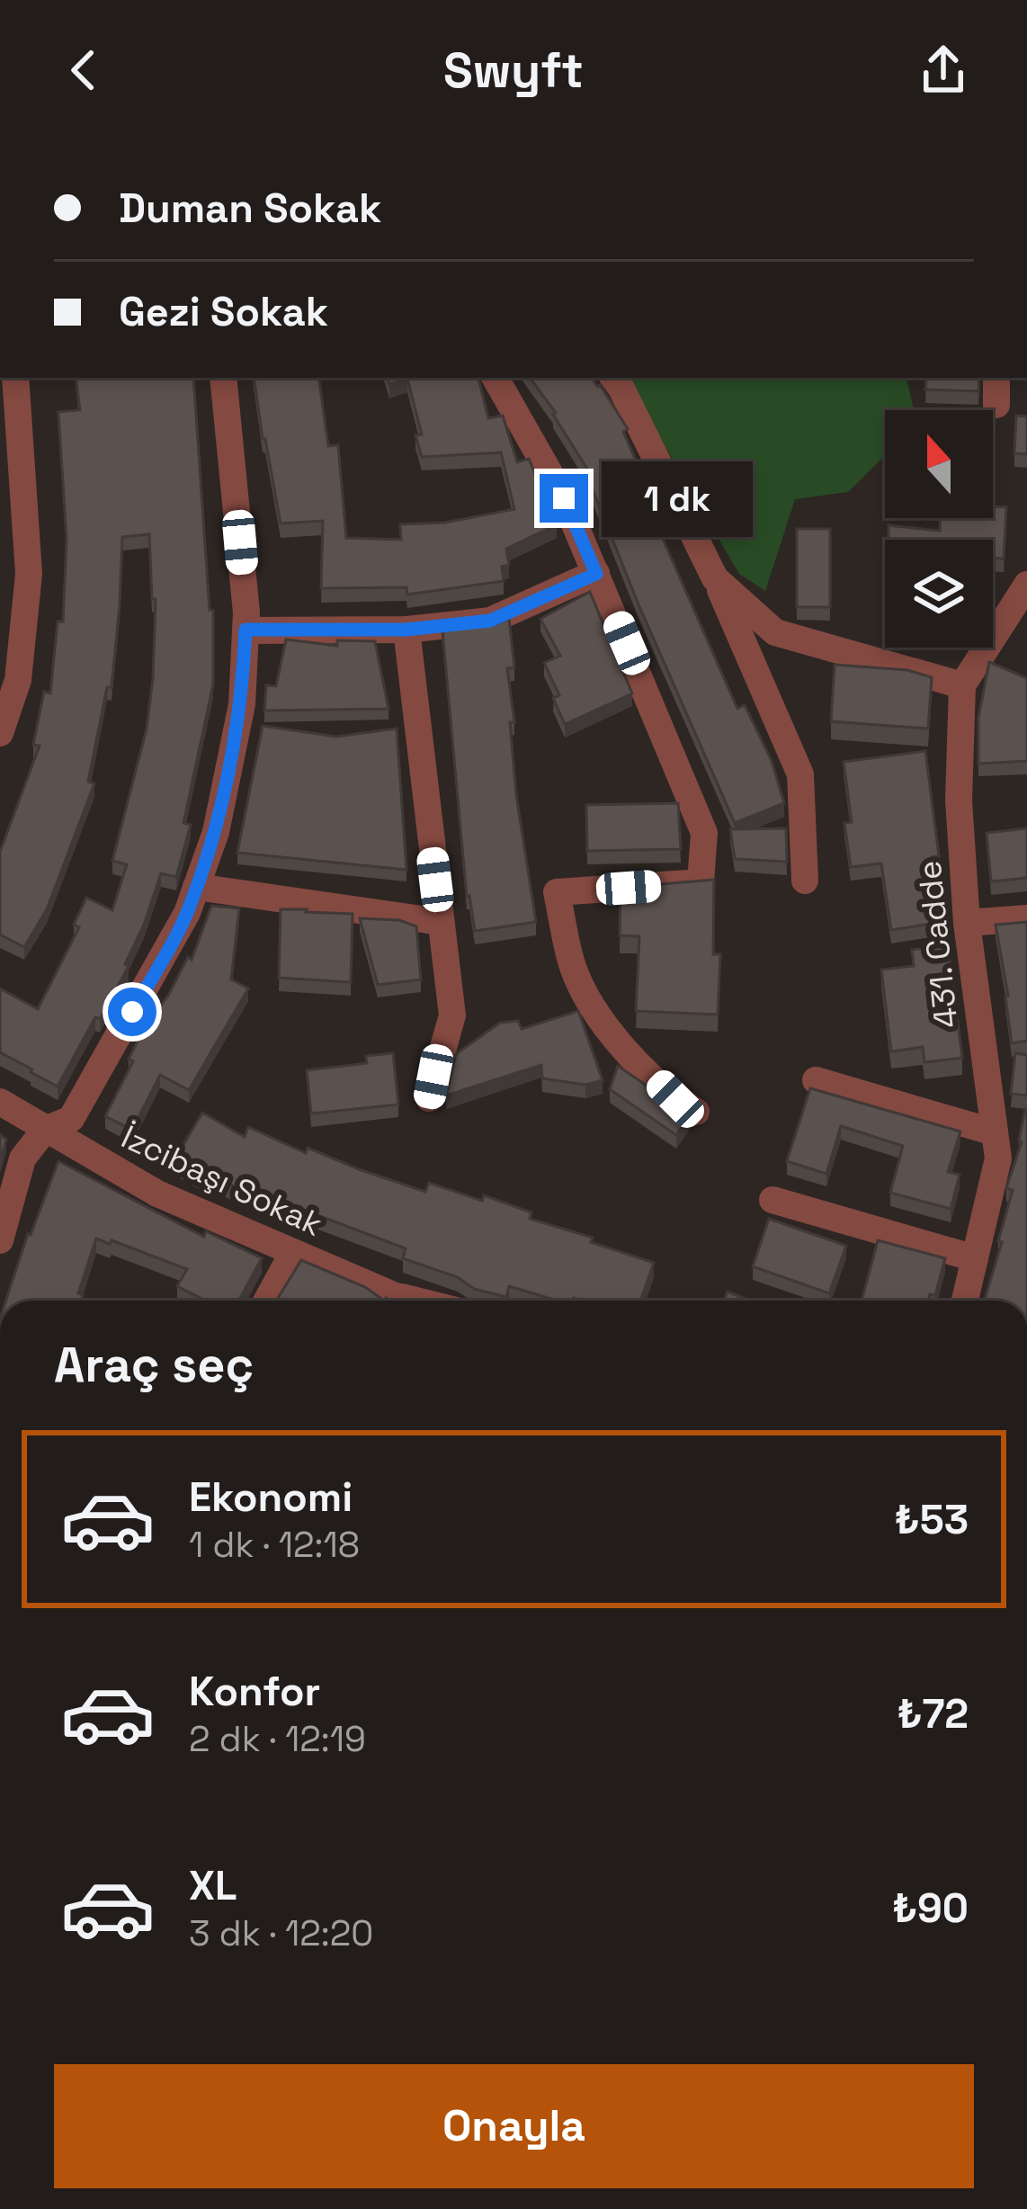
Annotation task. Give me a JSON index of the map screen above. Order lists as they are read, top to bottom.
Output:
{
  "streets": {
    "street": ["431. Cadde", "İzcibaşı Sokak"]
  },
  "north": "top",
  "page": {
    "header": "Swyft",
    "banner": ["Duman Sokak", "Gezi Sokak"],
    "bubble": "1 dk",
    "heading": "Araç seç",
    "list": [
      {
        "name": "Ekonomi",
        "note": "1 dk · 12:18",
        "value": "₺53"
      },
      {
        "name": "Konfor",
        "note": "2 dk · 12:19",
        "value": "₺72"
      },
      {
        "name": "XL",
        "note": "3 dk · 12:20",
        "value": "₺90"
      }
    ],
    "buttons": "Onayla"
  }
}
